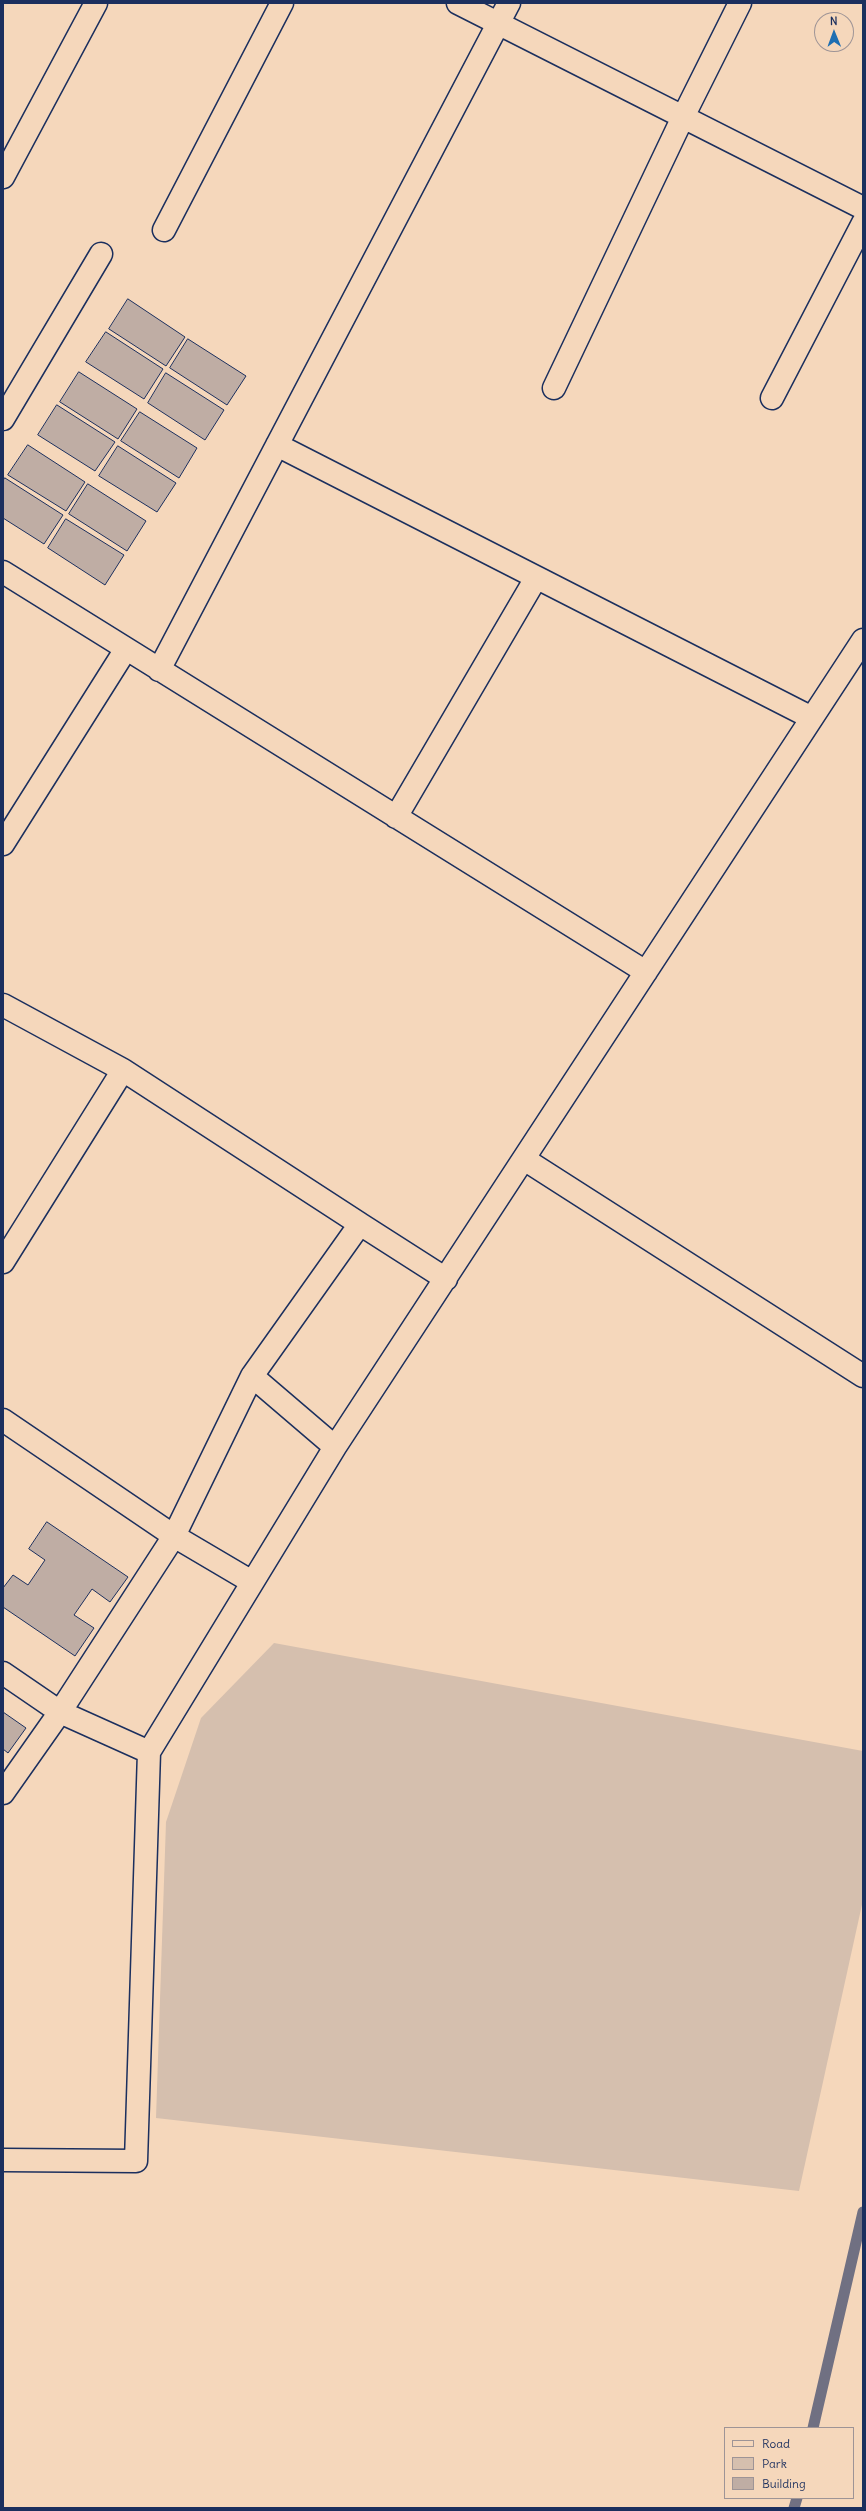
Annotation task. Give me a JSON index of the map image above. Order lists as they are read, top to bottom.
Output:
{
  "legend": ["Road", "Park", "Building"],
  "north": "top"
}
